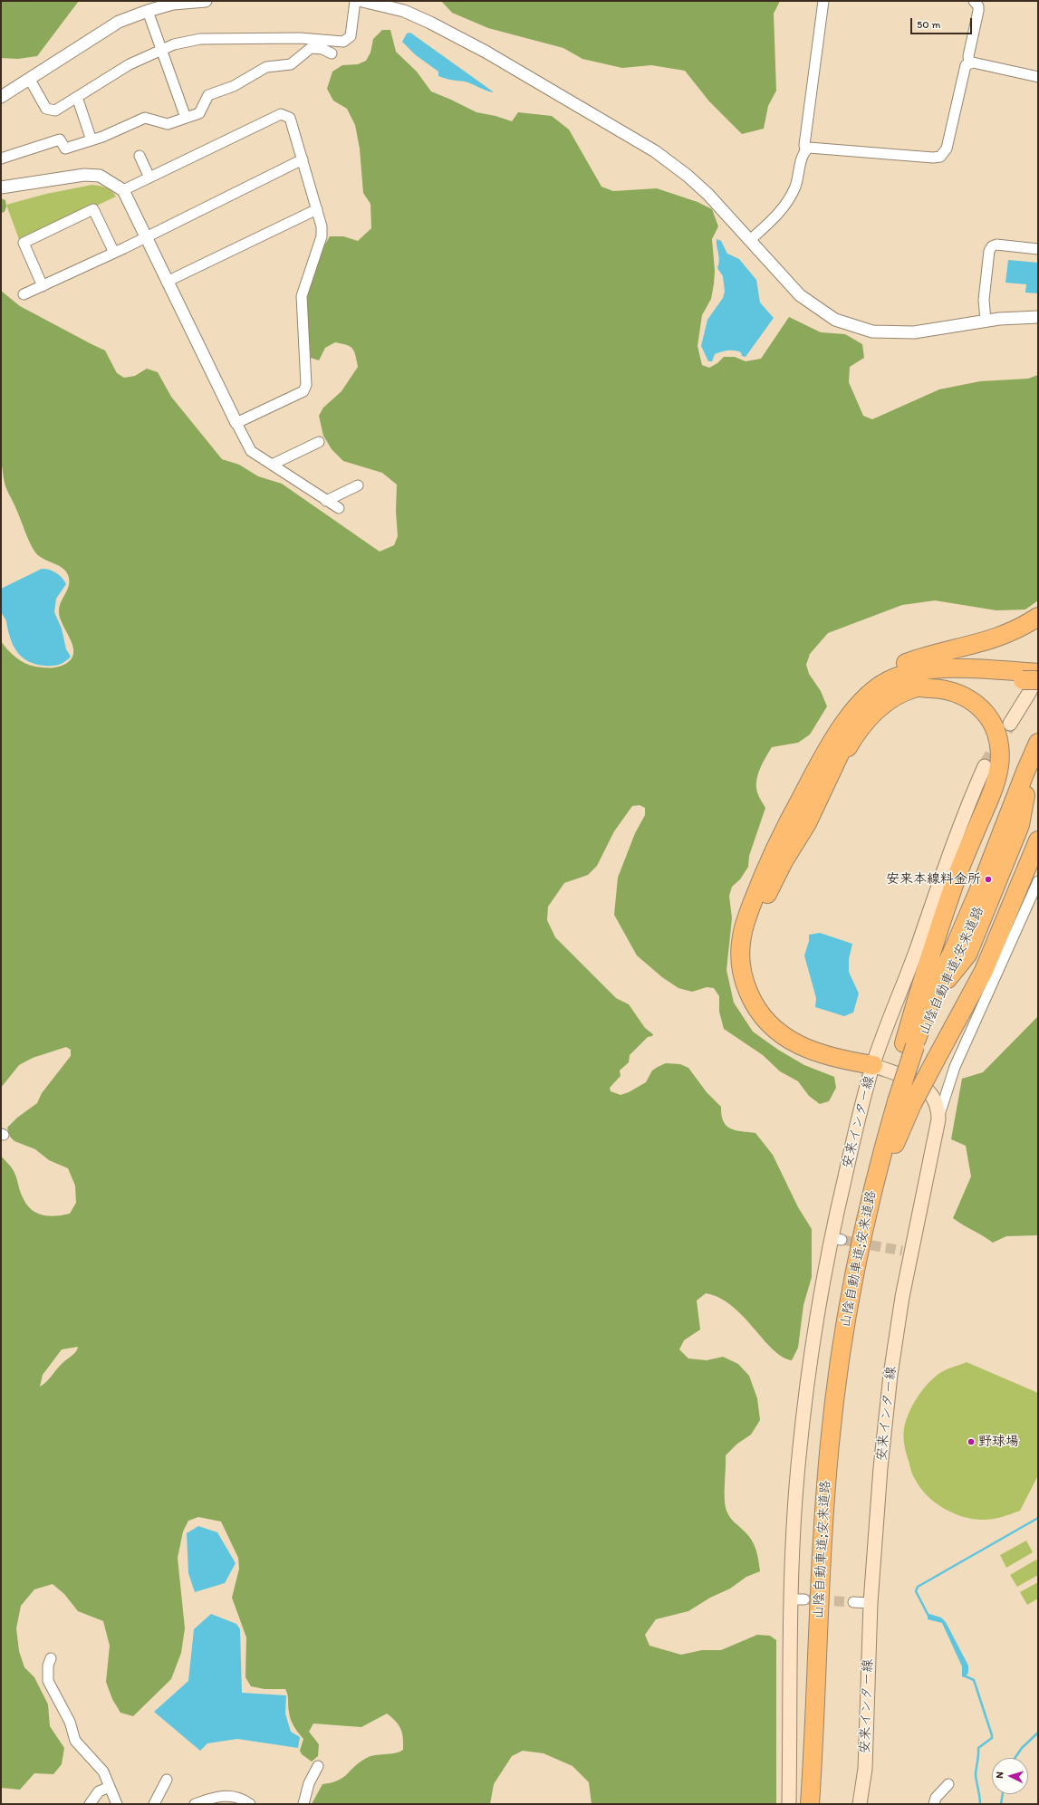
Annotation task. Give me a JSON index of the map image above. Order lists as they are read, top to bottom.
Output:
{
  "streets": {
    "highway": ["山陰自動車道;安来道路"],
    "main road": ["安来インター線"]
  },
  "places": ["安来本線料金所", "野球場"],
  "scale_bar": "50 m",
  "north": "left"
}
